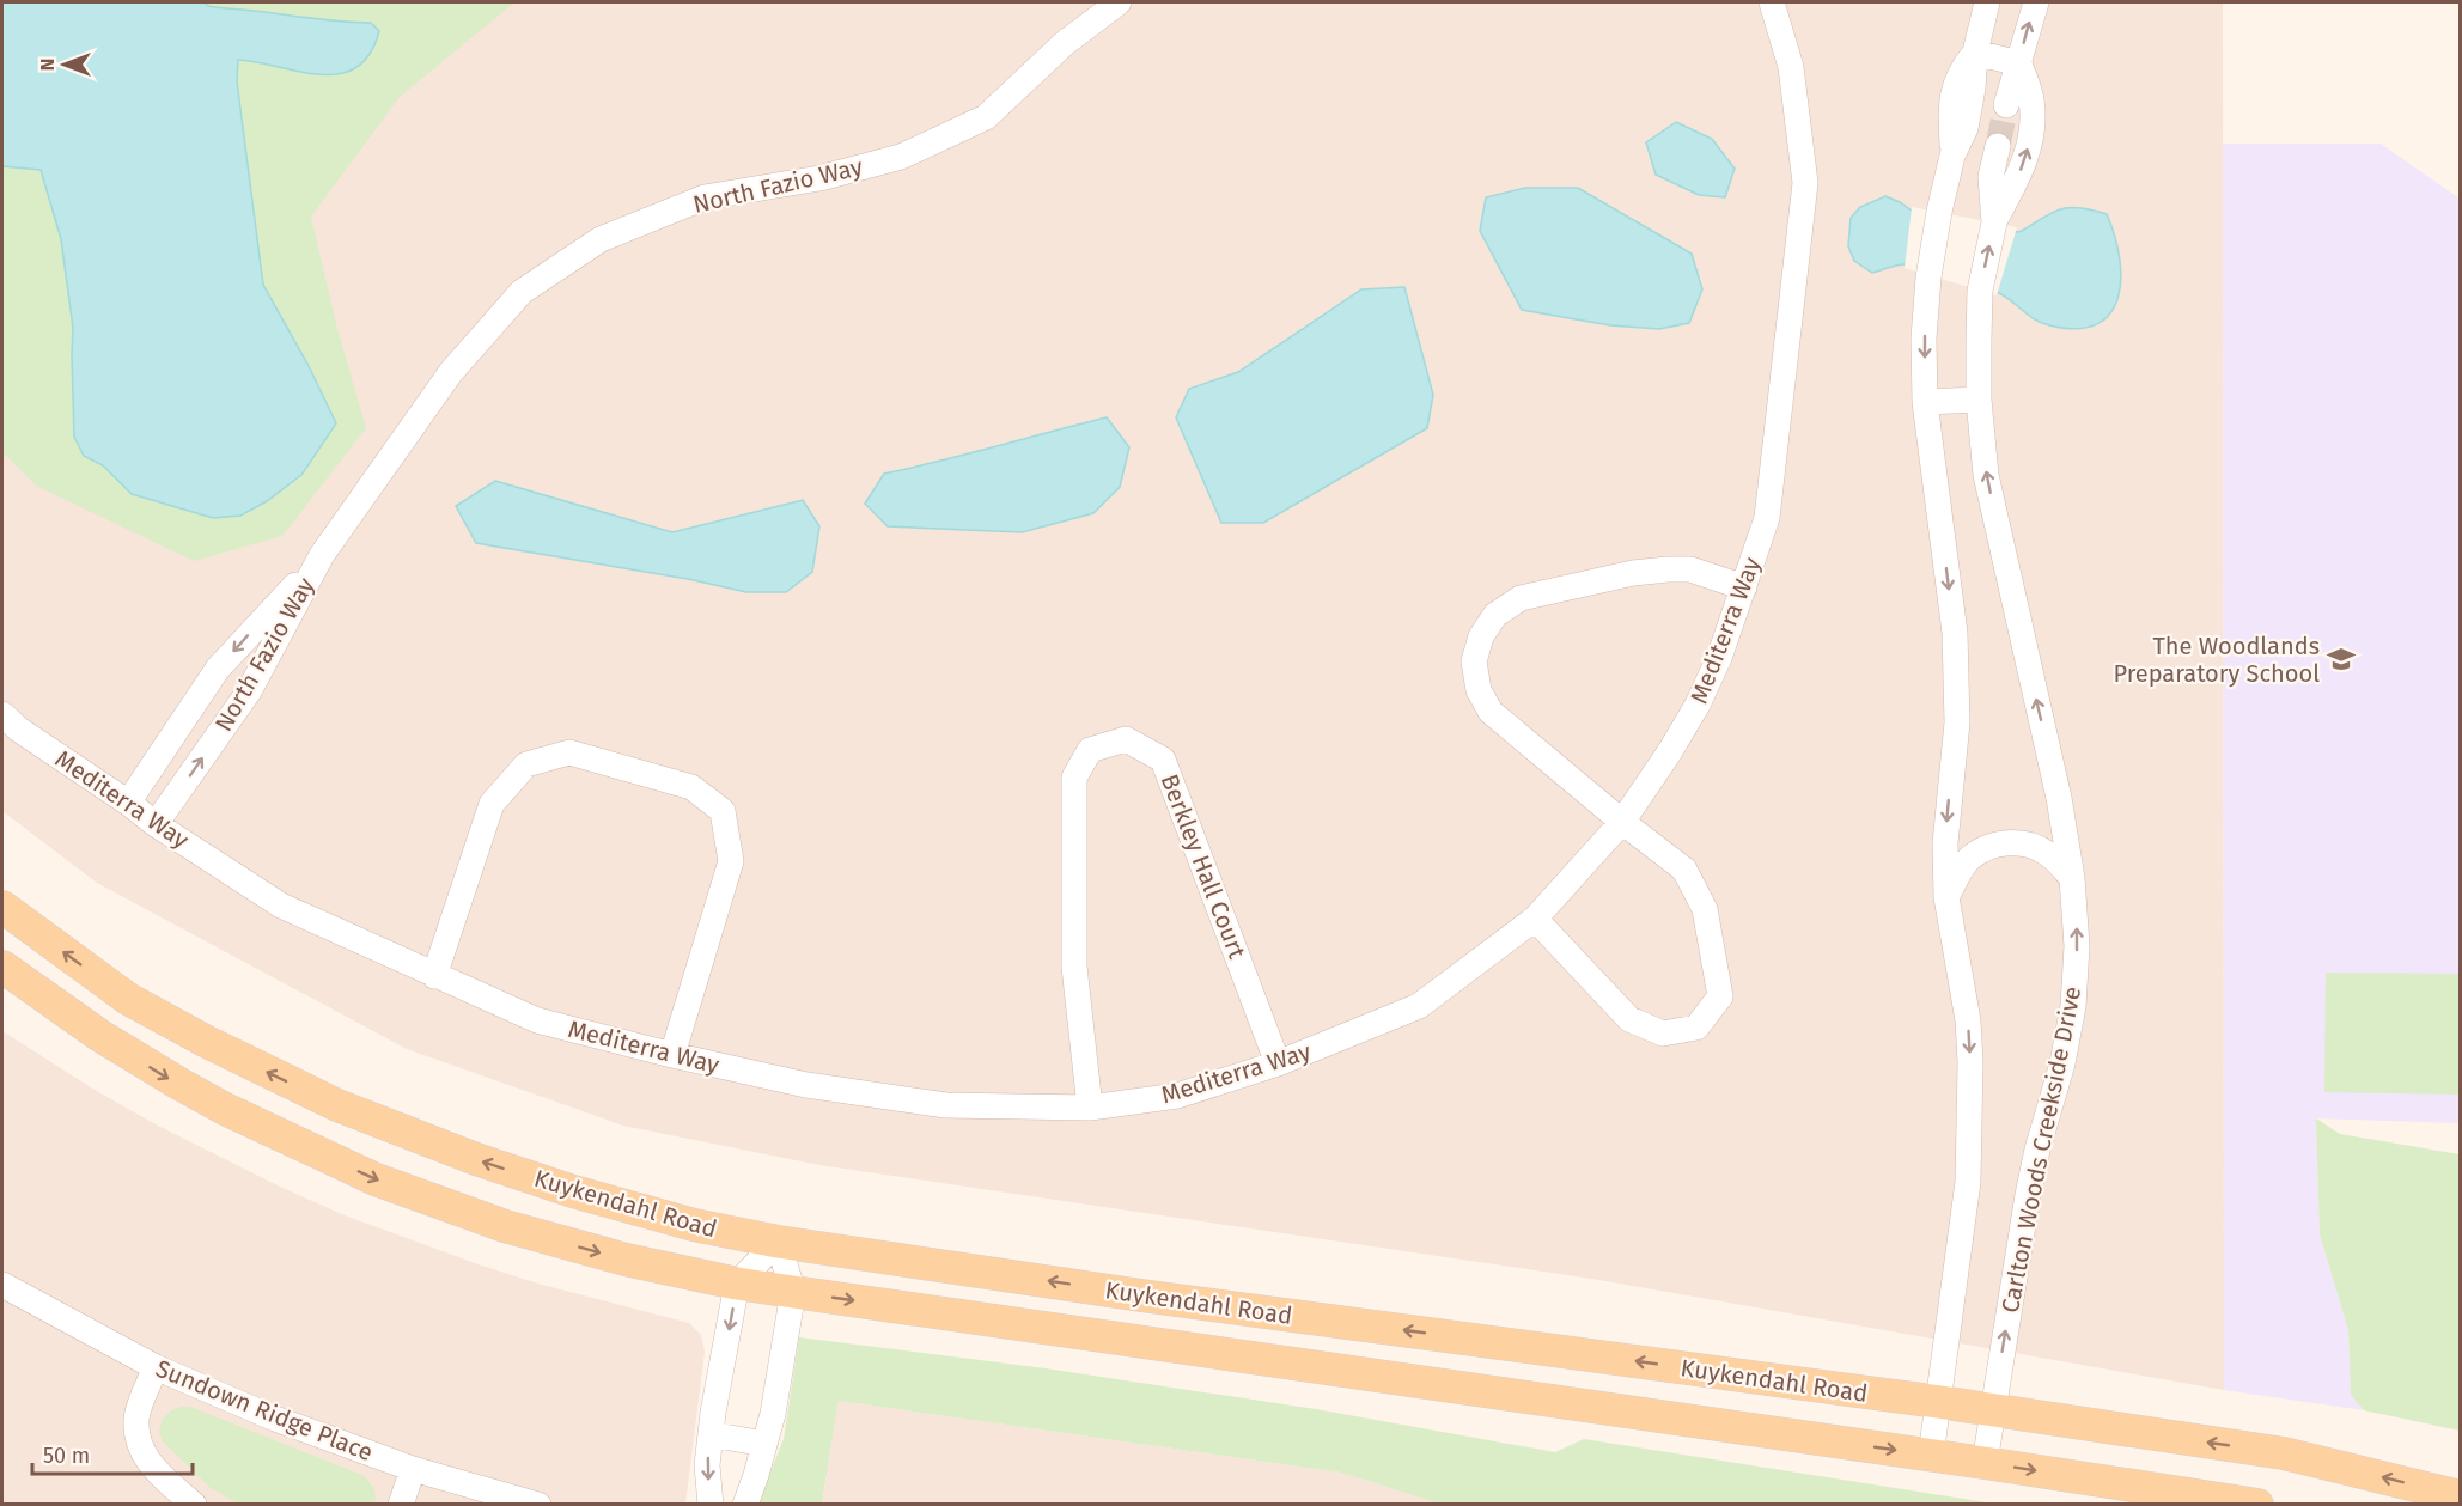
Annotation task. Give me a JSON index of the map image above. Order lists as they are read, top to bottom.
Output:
{
  "streets": {
    "main road": ["Kuykendahl Road"],
    "street": [
      "North Fazio Way",
      "Mediterra Way",
      "Berkley Hall Court",
      "Carlton Woods Creekside Drive",
      "Sundown Ridge Place"
    ]
  },
  "crossings": [
    ["North Fazio Way", "Mediterra Way"],
    ["Mediterra Way", "Berkley Hall Court"],
    ["Carlton Woods Creekside Drive", "Kuykendahl Road"]
  ],
  "places": {
    "school or university": ["The Woodlands Preparatory School"]
  },
  "scale_bar": "50 m",
  "north": "left"
}
